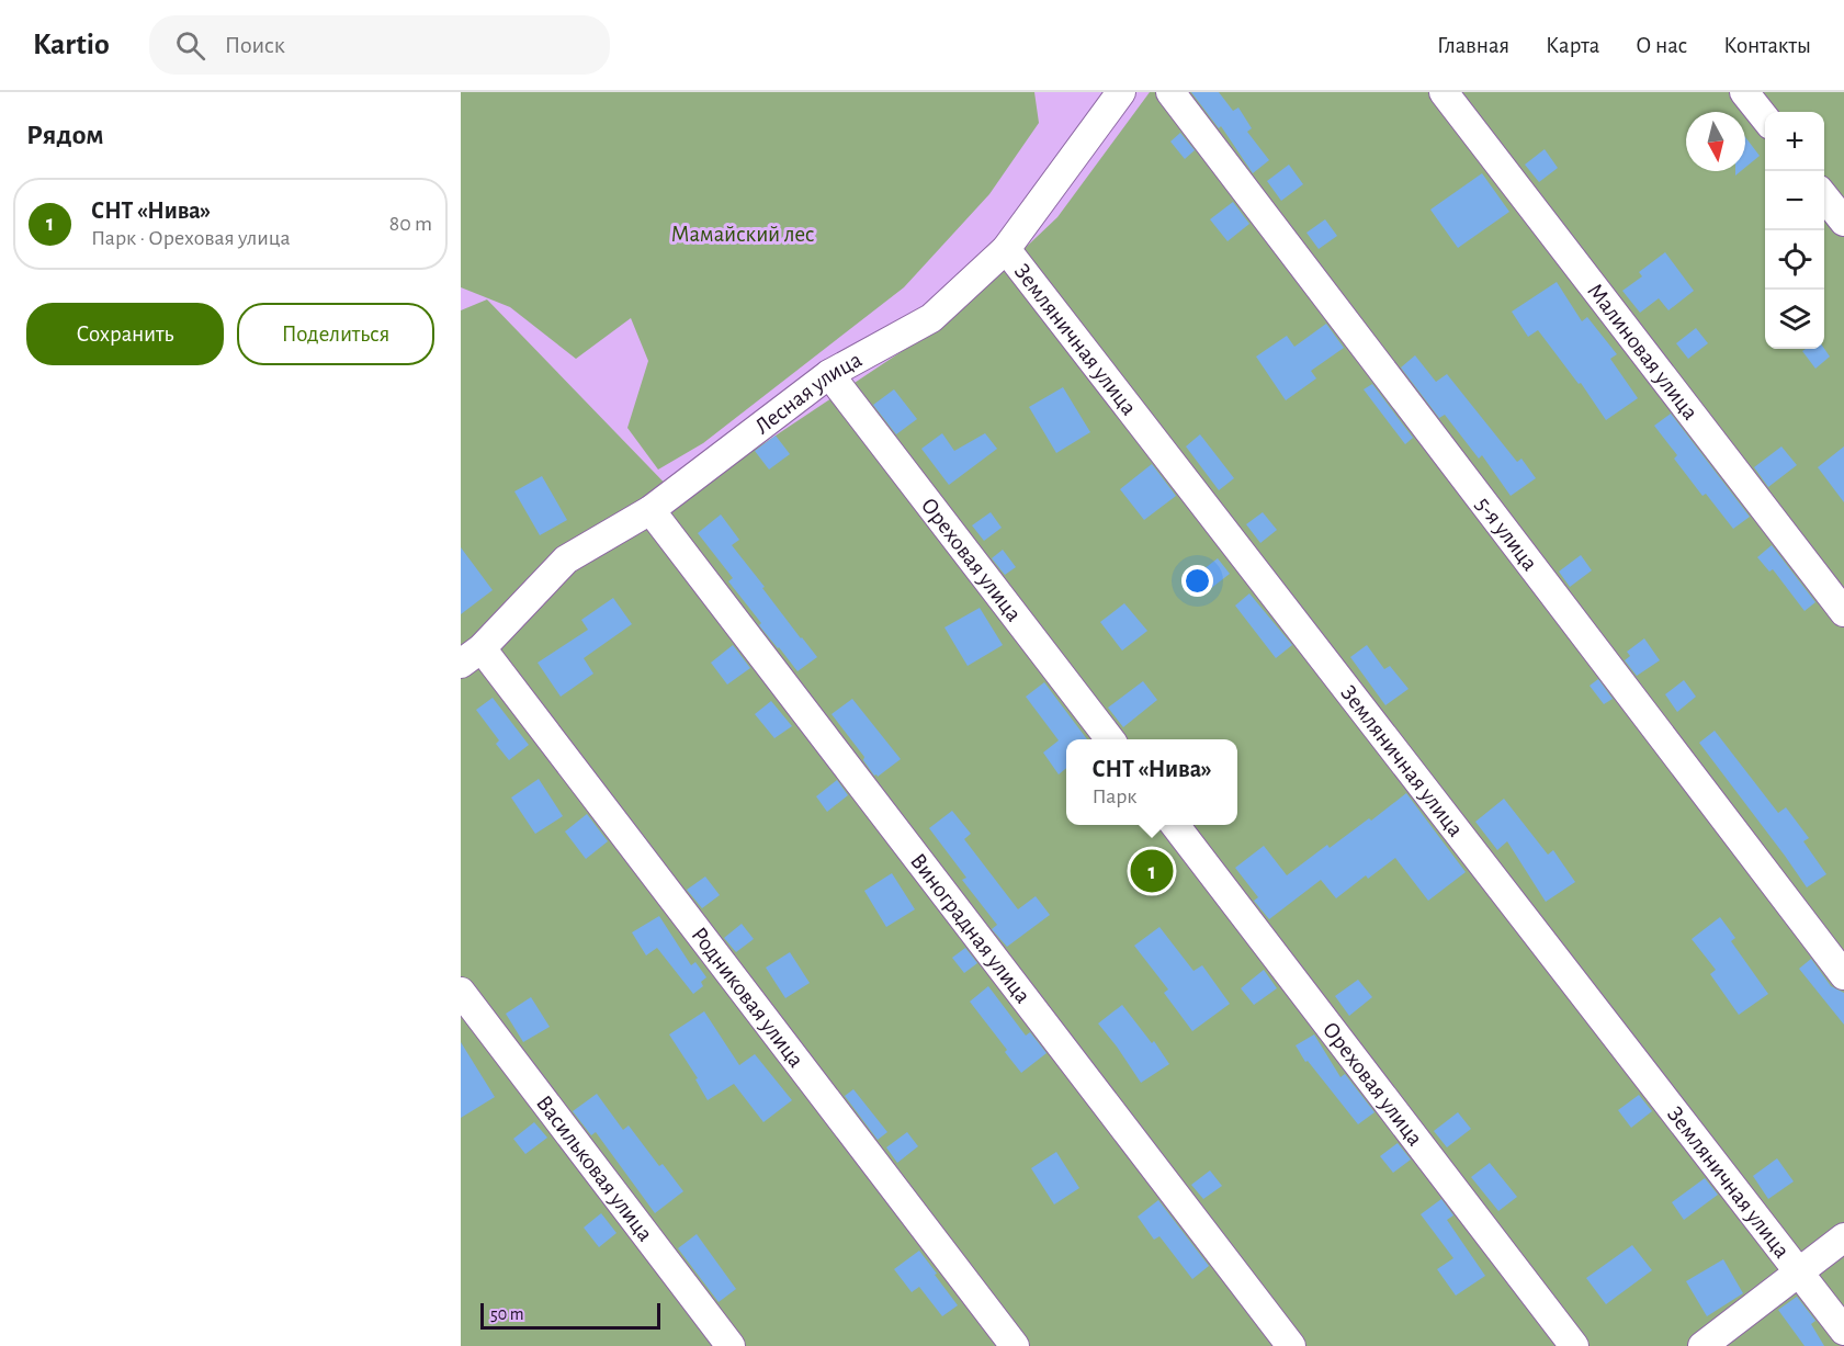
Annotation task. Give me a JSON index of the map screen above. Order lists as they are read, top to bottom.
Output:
{
  "streets": {
    "street": [
      "Земляничная улица",
      "Малиновая улица",
      "Лесная улица",
      "5-я улица",
      "Ореховая улица",
      "Виноградная улица",
      "Родниковая улица",
      "Васильковая улица"
    ]
  },
  "crossings": [
    ["Земляничная улица", "Лесная улица"],
    ["Лесная улица", "Ореховая улица"],
    ["Лесная улица", "Виноградная улица"],
    ["Лесная улица", "Родниковая улица"]
  ],
  "parks": ["Мамайский лес"],
  "scale_bar": "50 m",
  "north": "bottom",
  "page": {
    "header": "Kartio",
    "search": "Поиск",
    "nav": [
      "Главная",
      "Карта",
      "О нас",
      "Контакты"
    ],
    "heading": "Рядом",
    "map_buttons": ["+", "−"],
    "list": [
      {
        "mark": "1",
        "name": "СНТ «Нива»",
        "note": "Парк · Ореховая улица",
        "value": "80 m"
      }
    ],
    "buttons": ["Сохранить", "Поделиться"],
    "popup": ["СНТ «Нива»", "Парк"],
    "pins": "1",
    "scale": "50 m"
  }
}
